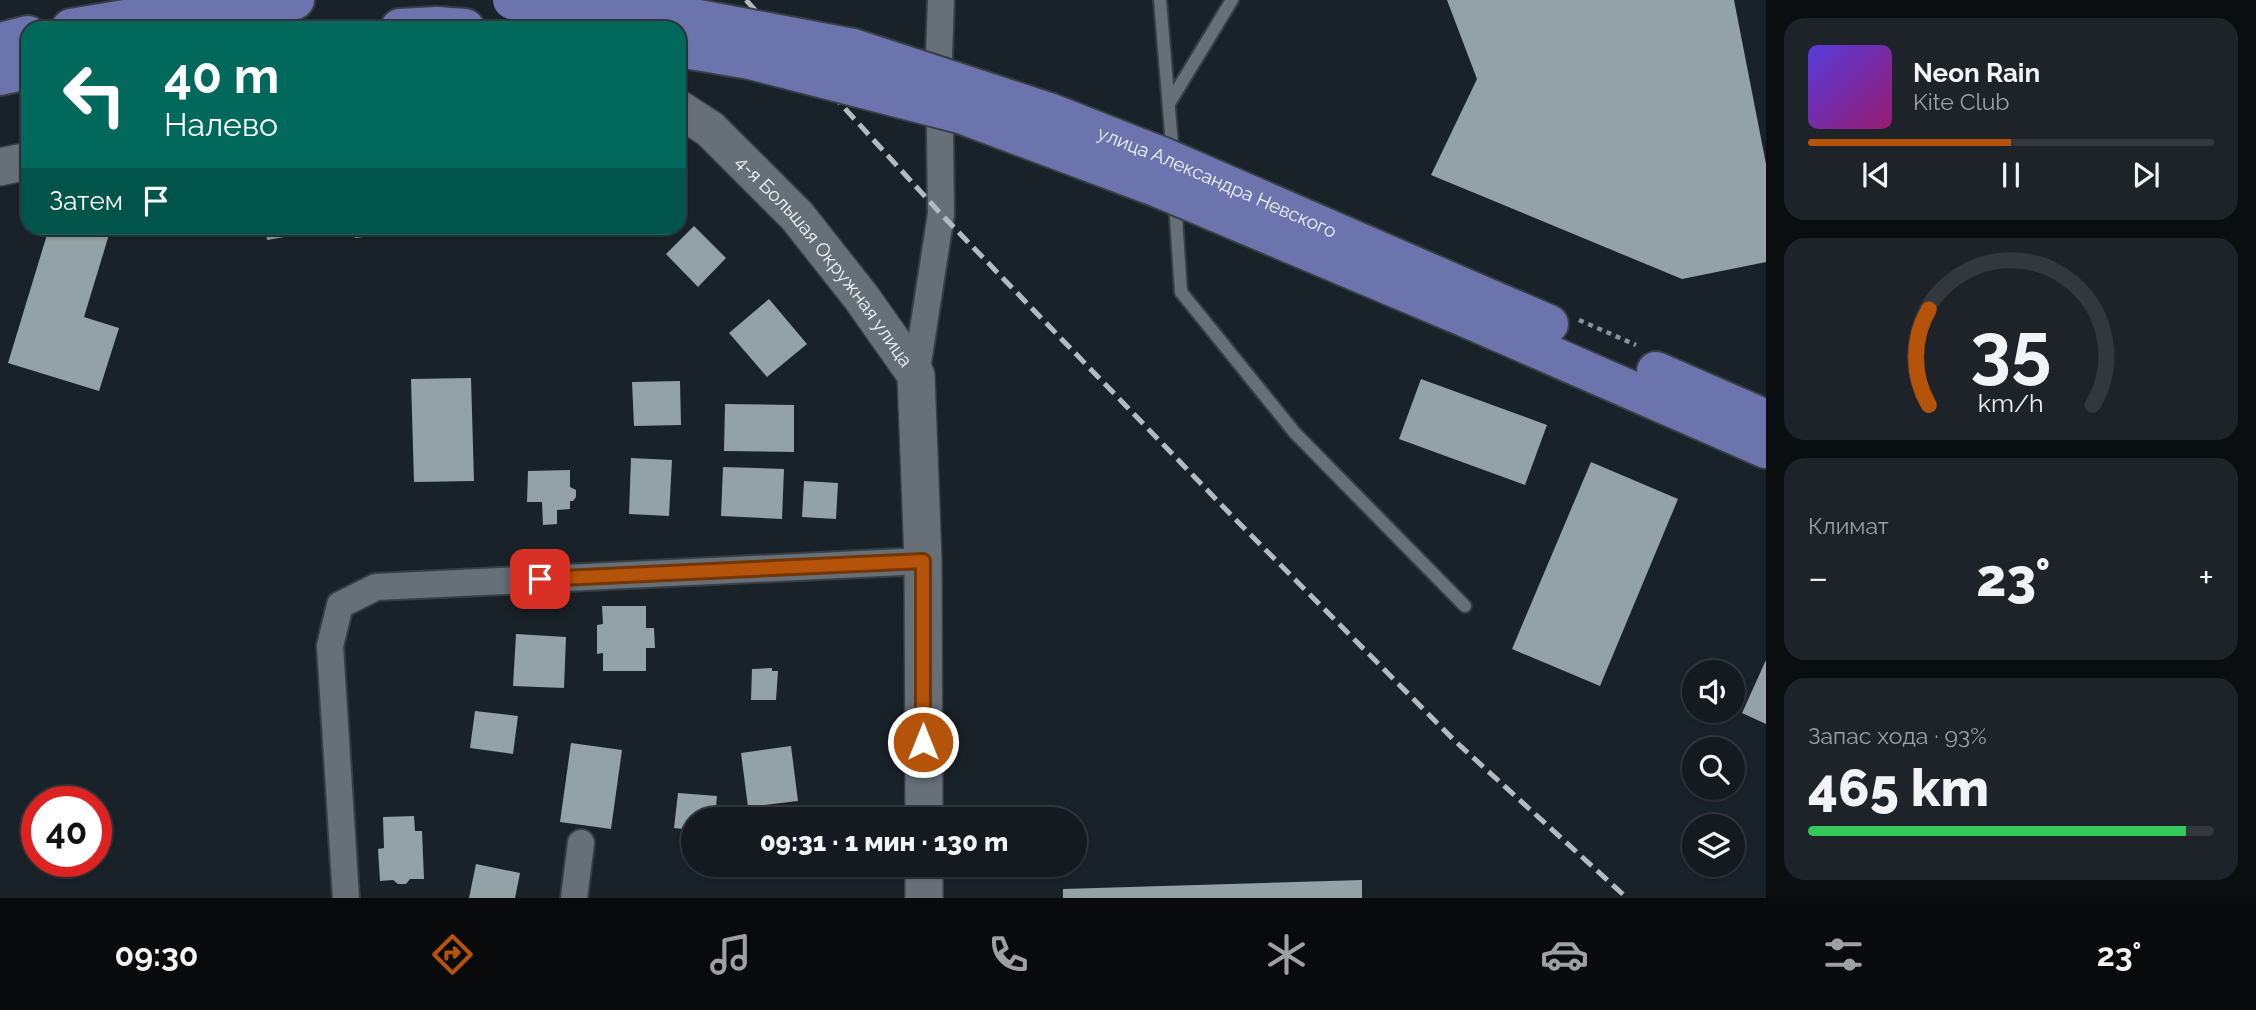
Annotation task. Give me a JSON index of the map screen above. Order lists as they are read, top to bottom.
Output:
{
  "streets": {
    "main road": ["улица Александра Невского"],
    "street": ["4-я Большая Окружная улица"]
  },
  "page": {
    "turn": ["40 m", "Налево"],
    "song": ["Neon Rain", "Kite Club"],
    "then": "Затем",
    "tile": [
      "Климат",
      ["Запас хода · 93%", "465 km"]
    ],
    "heat": ["−", "23°", "+"],
    "limit": "40",
    "trip": "09:31 · 1 мин · 130 m",
    "tabs": ["09:30", "23°"],
    "gauge": ["35", "km/h"]
  }
}
